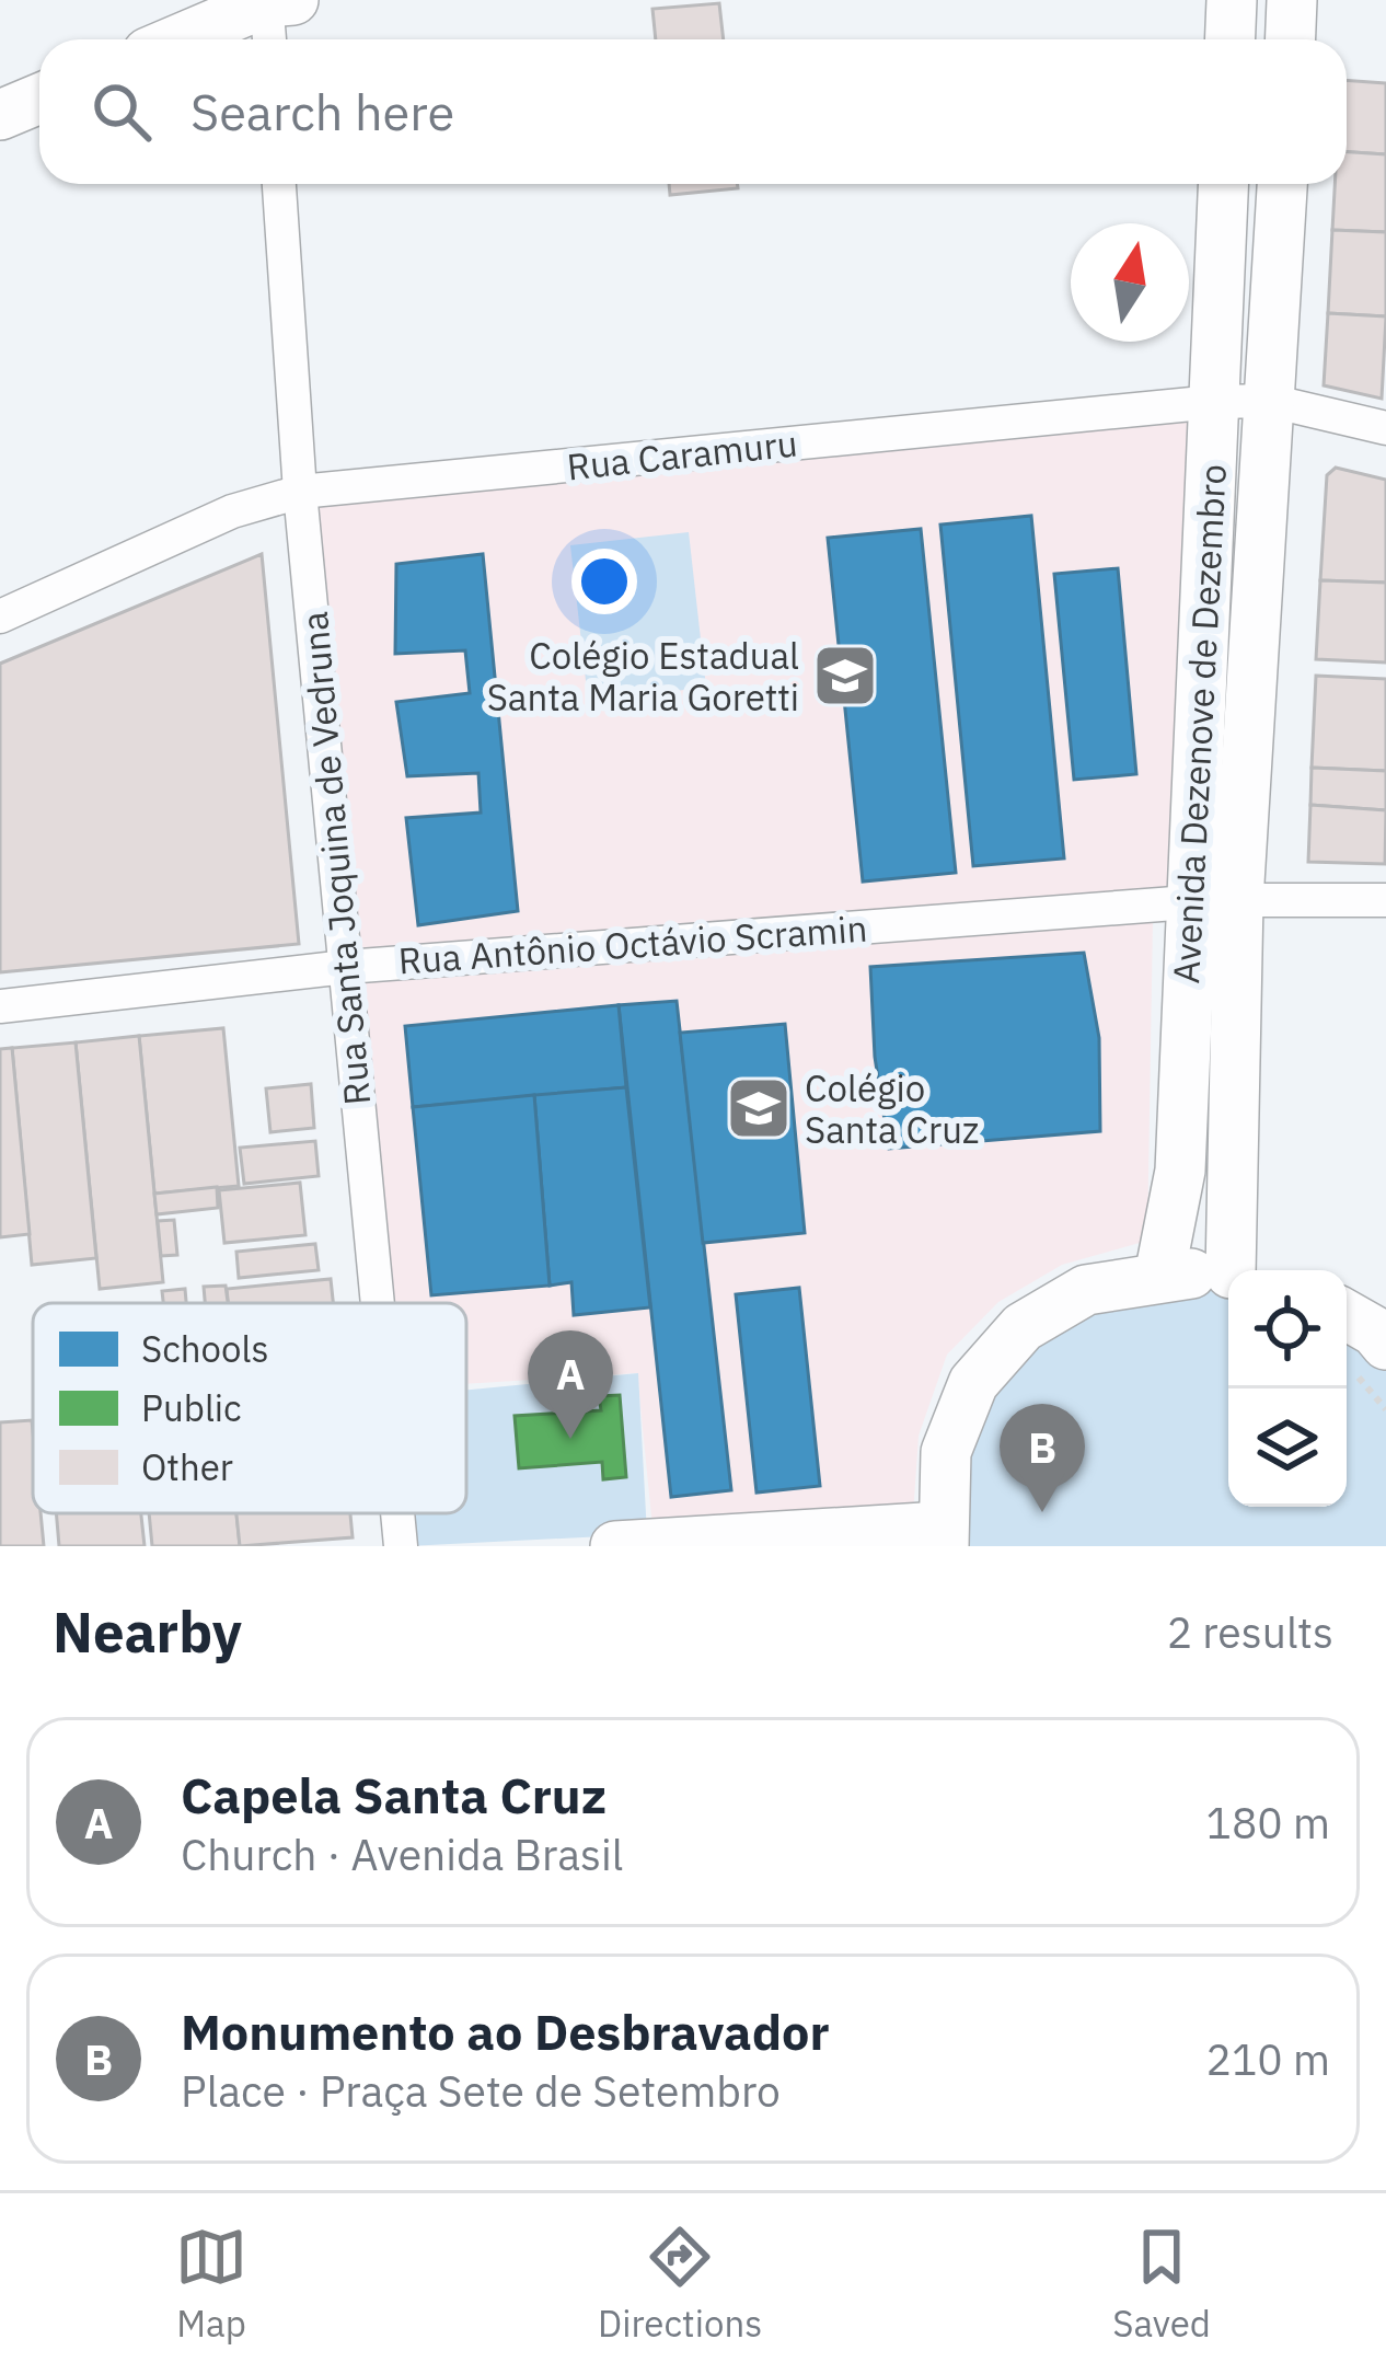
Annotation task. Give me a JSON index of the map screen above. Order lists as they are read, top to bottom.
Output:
{
  "streets": {
    "main road": ["Avenida Dezenove de Dezembro"],
    "street": ["Rua Caramuru", "Rua Santa Joquina de Vedruna", "Rua Antônio Octávio Scramin"]
  },
  "crossings": [
    ["Rua Caramuru", "Avenida Dezenove de Dezembro"],
    ["Rua Caramuru", "Rua Santa Joquina de Vedruna"],
    ["Avenida Dezenove de Dezembro", "Rua Antônio Octávio Scramin"],
    ["Rua Santa Joquina de Vedruna", "Rua Antônio Octávio Scramin"]
  ],
  "places": {
    "school or university": ["Colégio Estadual Santa Maria Goretti", "Colégio Santa Cruz"]
  },
  "legend": ["Schools", "Public", "Other"],
  "north": "top",
  "page": {
    "search": "Search here",
    "pins": ["A", "B"],
    "heading": ["Nearby", "2 results"],
    "list": [
      {
        "mark": "A",
        "name": "Capela Santa Cruz",
        "note": "Church · Avenida Brasil",
        "value": "180 m"
      },
      {
        "mark": "B",
        "name": "Monumento ao Desbravador",
        "note": "Place · Praça Sete de Setembro",
        "value": "210 m"
      }
    ],
    "nav": ["Map", "Directions", "Saved"]
  }
}
